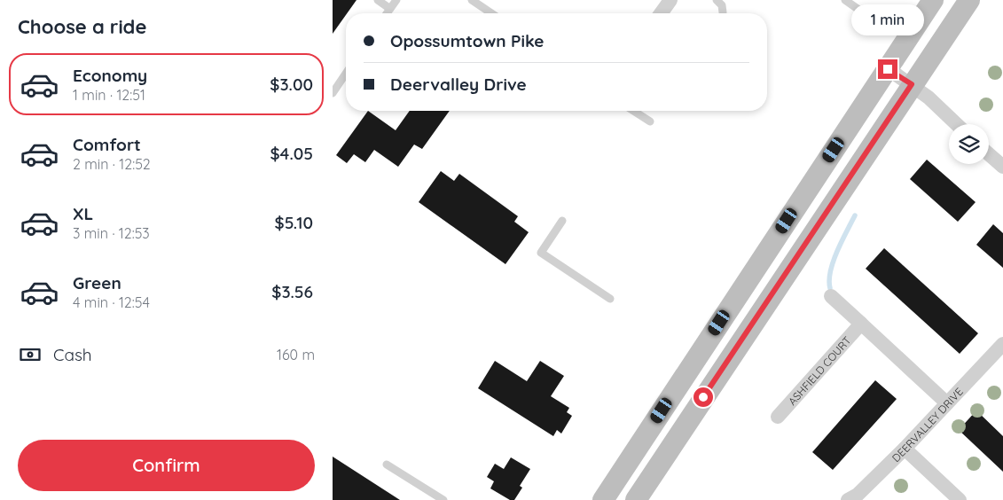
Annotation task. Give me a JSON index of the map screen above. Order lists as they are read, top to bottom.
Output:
{
  "streets": {
    "street": ["ASHFIELD COURT", "DEERVALLEY DRIVE"]
  },
  "page": {
    "heading": "Choose a ride",
    "bubble": "1 min",
    "banner": ["Opossumtown Pike", "Deervalley Drive"],
    "list": [
      {
        "name": "Economy",
        "note": "1 min · 12:51",
        "value": "$3.00"
      },
      {
        "name": "Comfort",
        "note": "2 min · 12:52",
        "value": "$4.05"
      },
      {
        "name": "XL",
        "note": "3 min · 12:53",
        "value": "$5.10"
      },
      {
        "name": "Green",
        "note": "4 min · 12:54",
        "value": "$3.56"
      }
    ],
    "pay": ["Cash", "160 m"],
    "buttons": "Confirm"
  }
}
